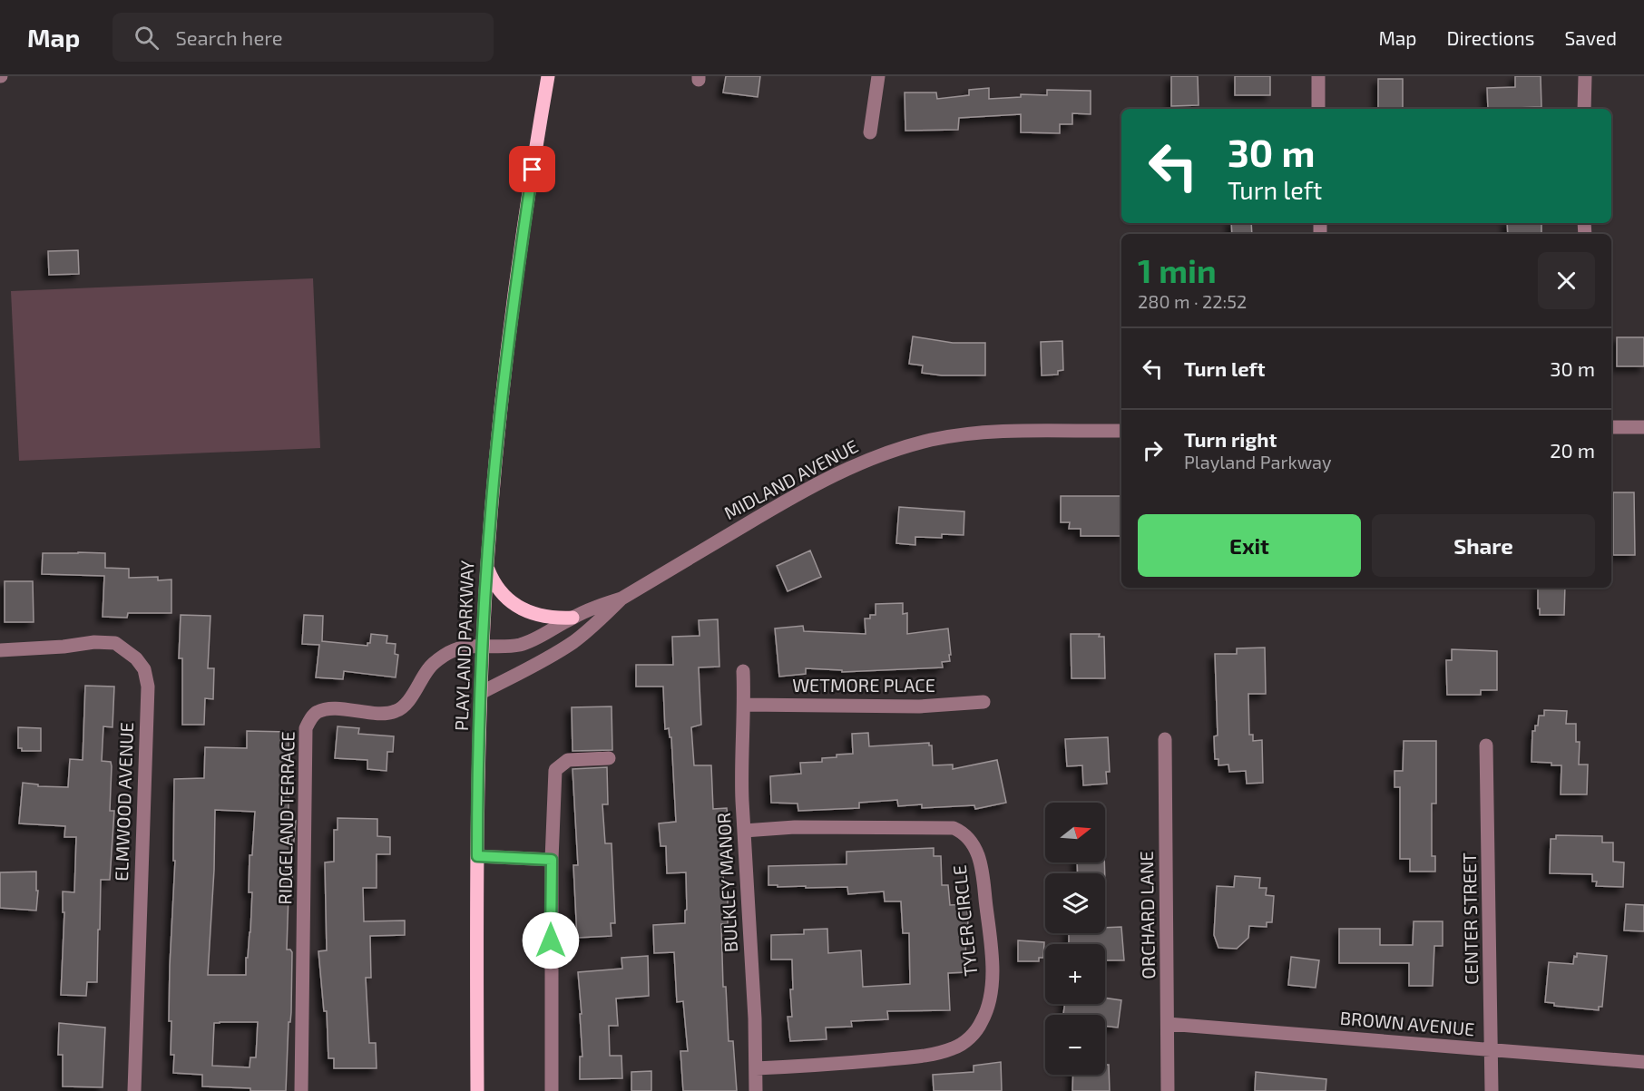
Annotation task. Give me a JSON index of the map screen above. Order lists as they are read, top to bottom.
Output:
{
  "streets": {
    "main road": ["PLAYLAND PARKWAY"],
    "street": [
      "MIDLAND AVENUE",
      "WETMORE PLACE",
      "ELMWOOD AVENUE",
      "RIDGELAND TERRACE",
      "BULKLEY MANOR",
      "ORCHARD LANE",
      "CENTER STREET",
      "TYLER CIRCLE",
      "BROWN AVENUE"
    ]
  },
  "crossings": [
    ["MIDLAND AVENUE", "PLAYLAND PARKWAY"],
    ["MIDLAND AVENUE", "RIDGELAND TERRACE"],
    ["PLAYLAND PARKWAY", "RIDGELAND TERRACE"],
    ["WETMORE PLACE", "BULKLEY MANOR"],
    ["BULKLEY MANOR", "TYLER CIRCLE"],
    ["ORCHARD LANE", "BROWN AVENUE"],
    ["CENTER STREET", "BROWN AVENUE"]
  ],
  "north": "right",
  "page": {
    "header": "Map",
    "search": "Search here",
    "nav": ["Map", "Directions", "Saved"],
    "turn": ["30 m", "Turn left"],
    "heading": ["1 min", "280 m · 22:52"],
    "list": [
      {
        "name": "Turn left",
        "value": "30 m"
      },
      {
        "name": "Turn right",
        "note": "Playland Parkway",
        "value": "20 m"
      }
    ],
    "buttons": ["Exit", "Share"],
    "map_buttons": ["+", "−"]
  }
}
